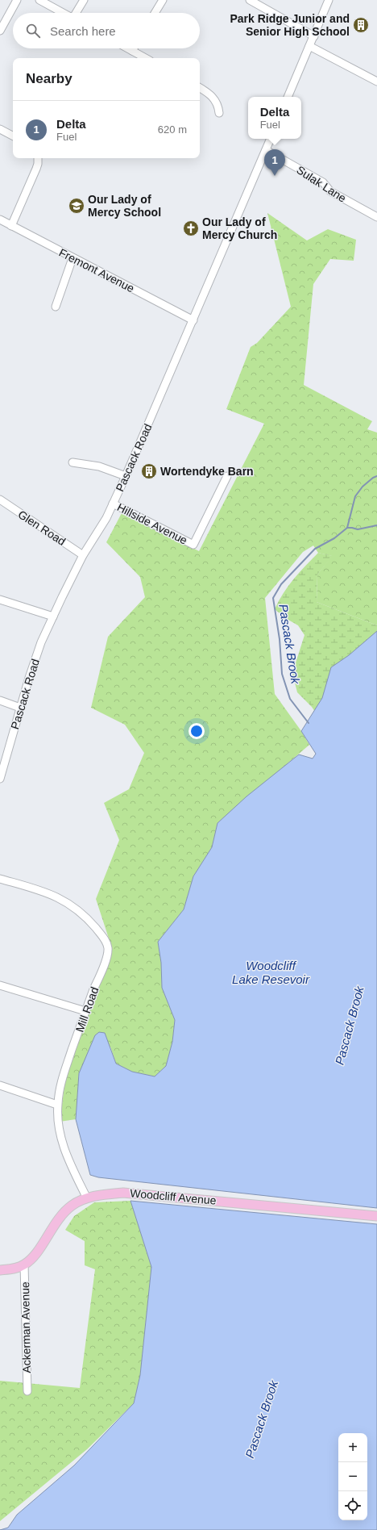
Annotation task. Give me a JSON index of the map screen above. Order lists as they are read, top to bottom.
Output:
{
  "streets": {
    "main road": ["Woodcliff Avenue"],
    "street": [
      "Sulak Lane",
      "Fremont Avenue",
      "Pascack Road",
      "Hillside Avenue",
      "Glen Road",
      "Mill Road",
      "Ackerman Avenue"
    ]
  },
  "crossings": [
    ["Sulak Lane", "Pascack Road"],
    ["Fremont Avenue", "Pascack Road"],
    ["Pascack Road", "Hillside Avenue"],
    ["Pascack Road", "Glen Road"],
    ["Mill Road", "Woodcliff Avenue"],
    ["Woodcliff Avenue", "Ackerman Avenue"]
  ],
  "water": ["Pascack Brook", "Woodcliff Lake Resevoir"],
  "places": {
    "building": ["Park Ridge Junior and Senior High School", "Wortendyke Barn"],
    "school or university": ["Our Lady of Mercy School"],
    "church": ["Our Lady of Mercy Church"]
  },
  "page": {
    "search": "Search here",
    "heading": "Nearby",
    "popup": ["Delta", "Fuel"],
    "list": [
      {
        "mark": "1",
        "name": "Delta",
        "note": "Fuel",
        "value": "620 m"
      }
    ],
    "pins": "1",
    "map_buttons": ["+", "−"]
  }
}
